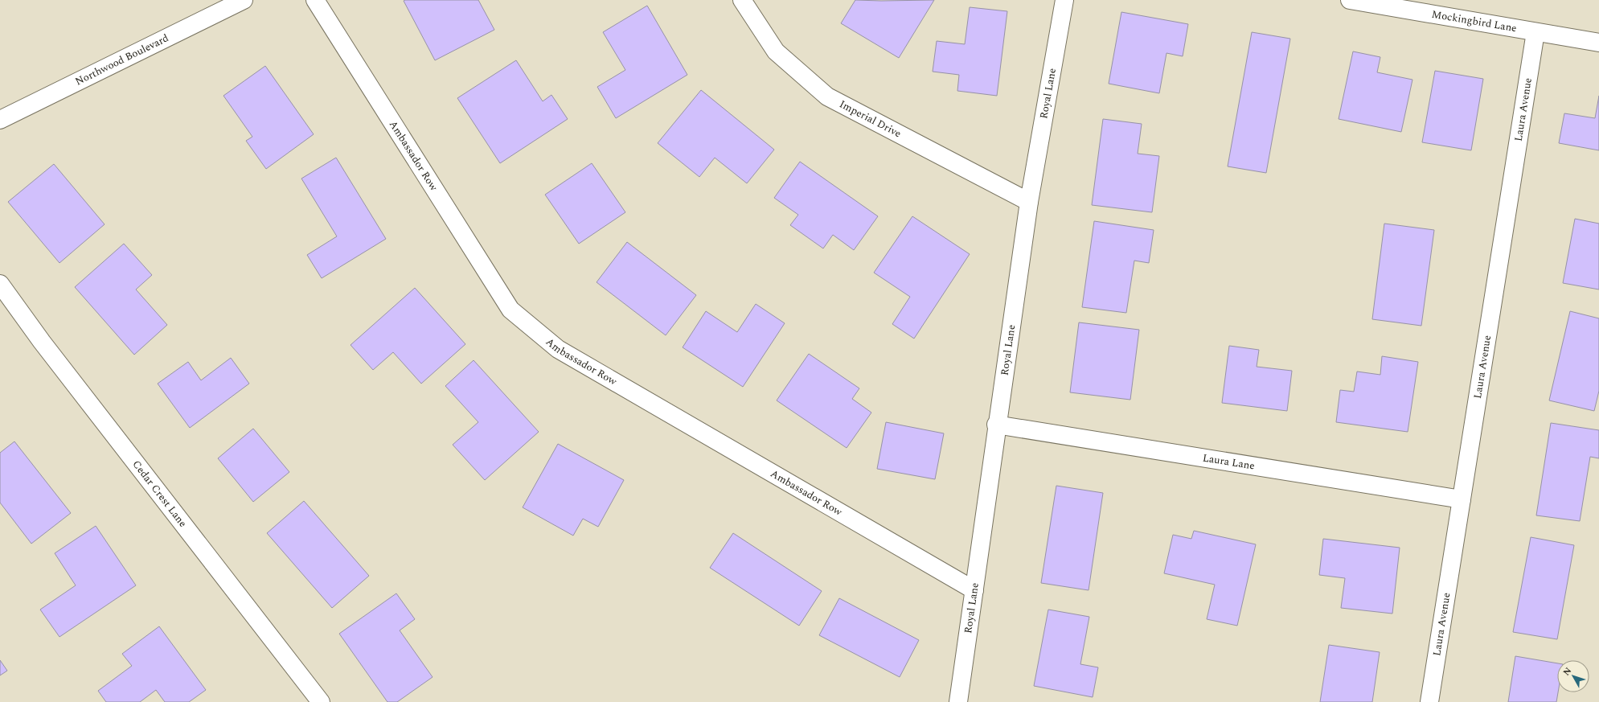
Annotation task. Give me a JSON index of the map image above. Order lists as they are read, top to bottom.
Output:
{
  "streets": {
    "street": [
      "Mockingbird Lane",
      "Northwood Boulevard",
      "Royal Lane",
      "Laura Avenue",
      "Imperial Drive",
      "Ambassador Row",
      "Laura Lane",
      "Cedar Crest Lane"
    ]
  },
  "crossings": [
    ["Mockingbird Lane", "Laura Avenue"],
    ["Royal Lane", "Imperial Drive"],
    ["Royal Lane", "Ambassador Row"],
    ["Royal Lane", "Laura Lane"],
    ["Laura Avenue", "Laura Lane"]
  ],
  "north": "top left"
}
